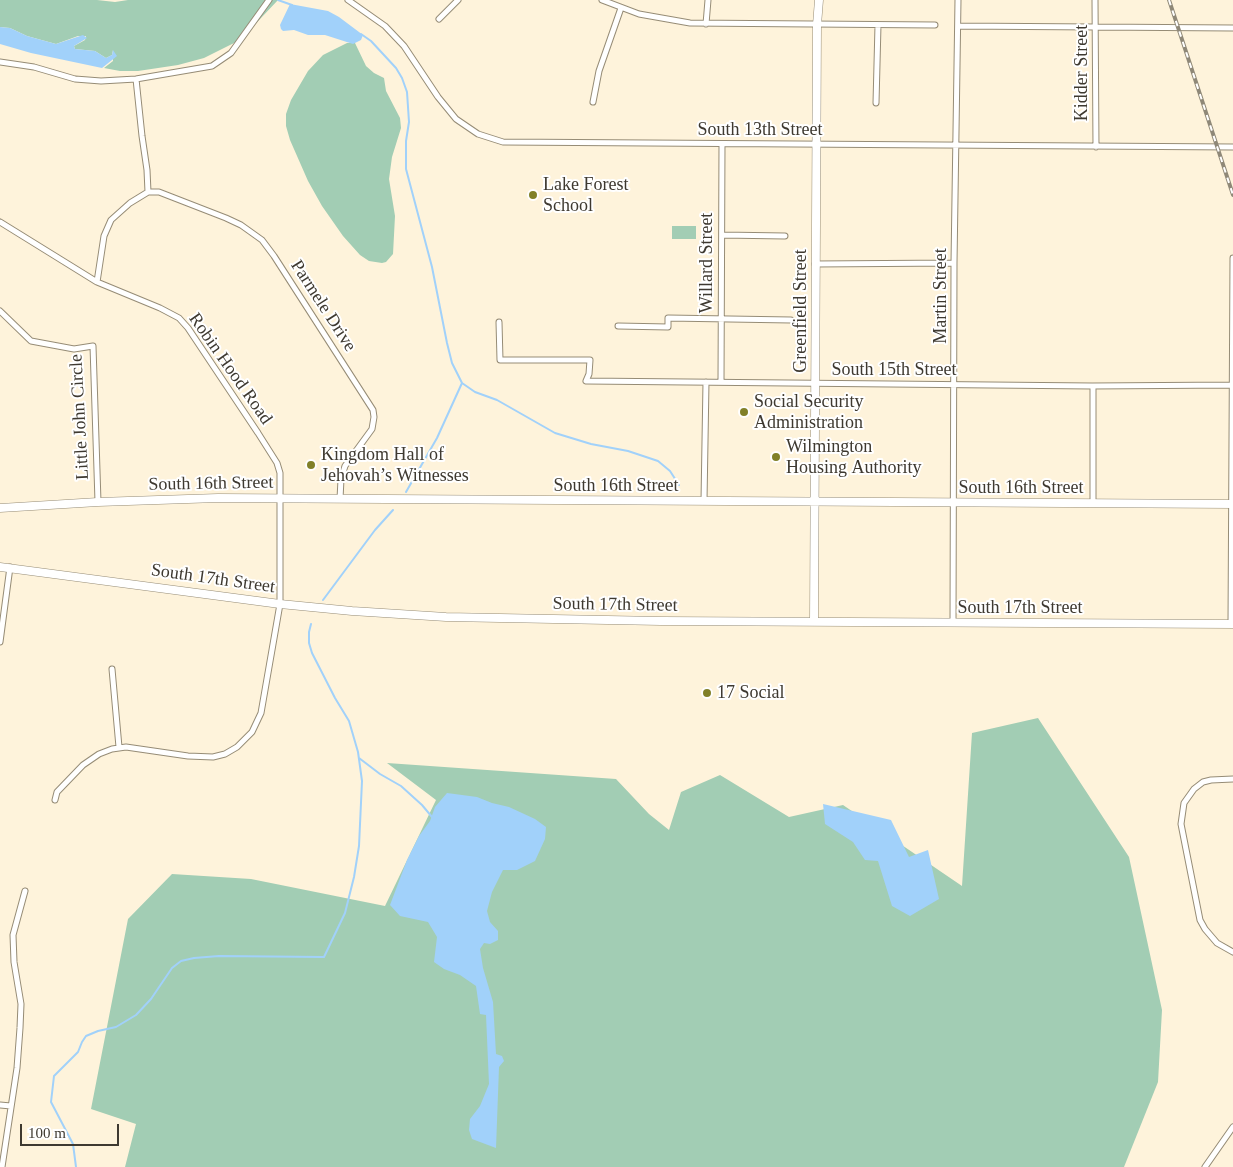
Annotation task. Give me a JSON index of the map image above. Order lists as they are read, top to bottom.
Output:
{
  "streets": {
    "main road": ["Greenfield Street", "South 16th Street", "South 17th Street"],
    "street": [
      "Kidder Street",
      "South 13th Street",
      "Willard Street",
      "Martin Street",
      "Parmele Drive",
      "Robin Hood Road",
      "South 15th Street",
      "Little John Circle"
    ]
  },
  "crossings": [
    ["Kidder Street", "South 13th Street"],
    ["South 13th Street", "Willard Street"],
    ["South 13th Street", "Martin Street"],
    ["South 13th Street", "Greenfield Street"],
    ["Willard Street", "South 15th Street"],
    ["Martin Street", "South 15th Street"],
    ["Martin Street", "South 16th Street"],
    ["Martin Street", "South 17th Street"],
    ["Parmele Drive", "South 16th Street"],
    ["Greenfield Street", "South 15th Street"],
    ["Greenfield Street", "South 16th Street"],
    ["Greenfield Street", "South 17th Street"],
    ["Robin Hood Road", "South 16th Street"],
    ["Robin Hood Road", "South 17th Street"],
    ["Little John Circle", "South 16th Street"]
  ],
  "places": [
    "Lake Forest School",
    "Social Security Administration",
    "Wilmington Housing Authority",
    "Kingdom Hall of Jehovah’s Witnesses",
    "17 Social"
  ],
  "scale_bar": "100 m"
}
